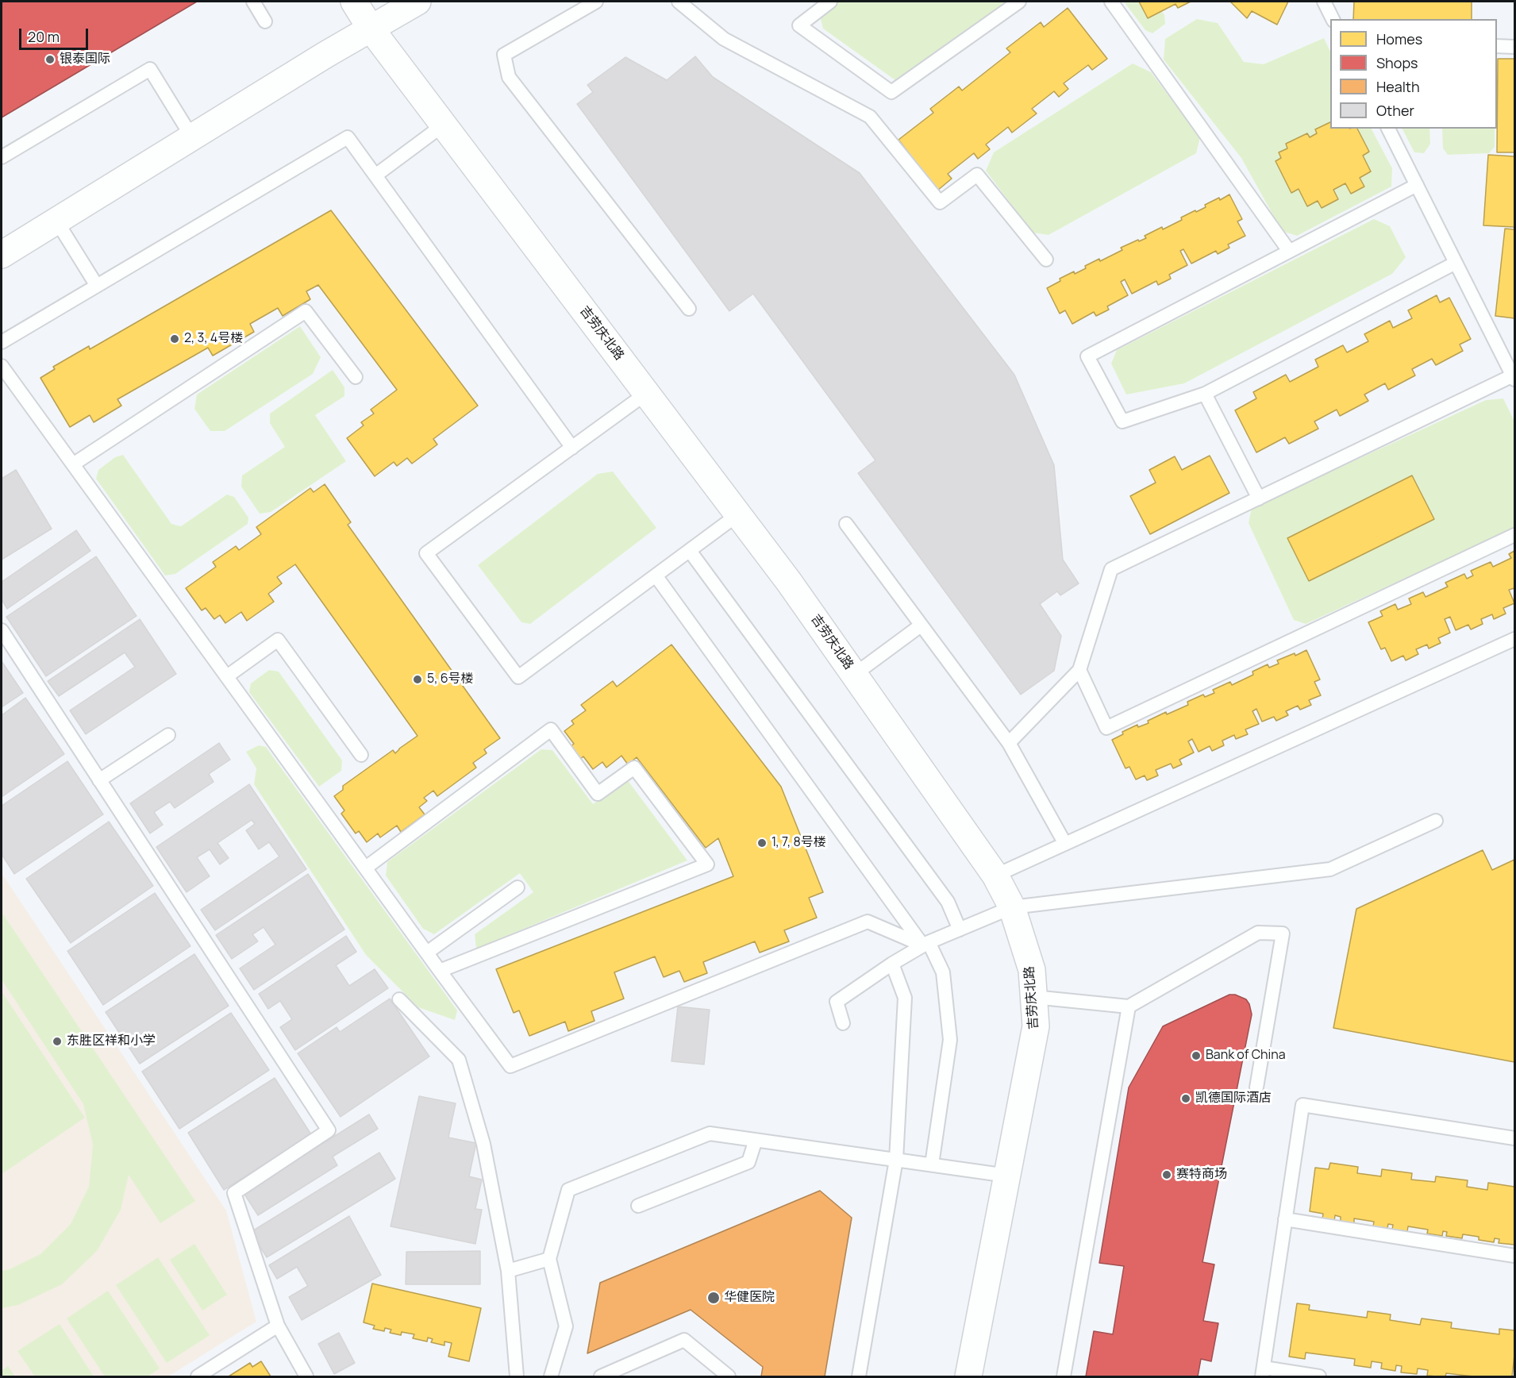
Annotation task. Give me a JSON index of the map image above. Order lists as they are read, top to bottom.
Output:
{
  "streets": {
    "main road": ["吉劳庆北路"]
  },
  "places": [
    "银泰国际",
    "2, 3, 4号楼",
    "5, 6号楼",
    "1, 7, 8号楼",
    "东胜区祥和小学",
    "Bank of China",
    "凯德国际酒店",
    "赛特商场",
    "华健医院"
  ],
  "legend": [
    "Homes",
    "Shops",
    "Health",
    "Other"
  ],
  "scale_bar": "20 m"
}
